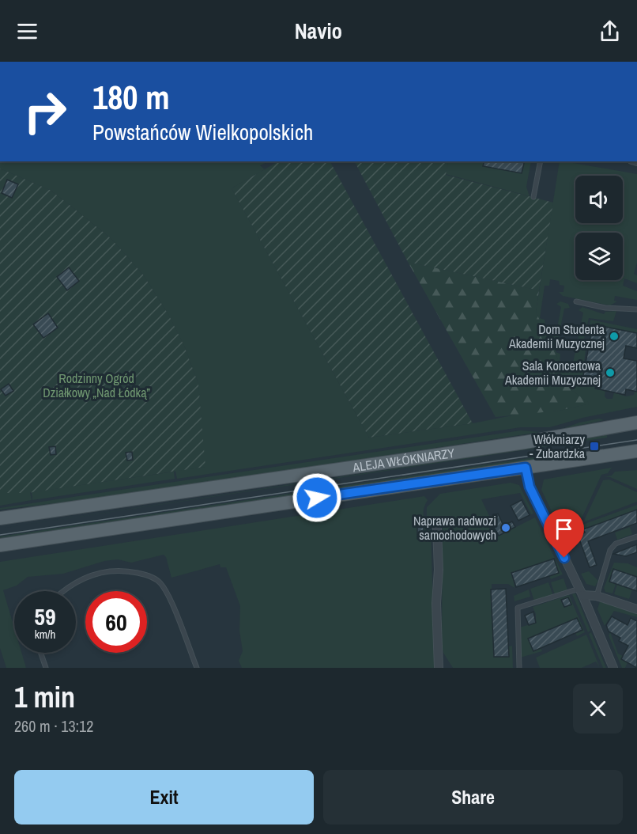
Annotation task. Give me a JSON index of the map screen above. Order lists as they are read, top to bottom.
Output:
{
  "streets": {
    "main road": ["ALEJA WŁÓKNIARZY"]
  },
  "parks": ["Rodzinny Ogród Działkowy „Nad Łódką”"],
  "places": {
    "other": ["Dom Studenta Akademii Muzycznej", "Sala Koncertowa Akademii Muzycznej", "Naprawa nadwozi samochodowych"],
    "transit": ["Włókniarzy - Żubardzka"]
  },
  "page": {
    "header": "Navio",
    "turn": ["180 m", "Powstańców Wielkopolskich"],
    "speed": "59 km/h",
    "limit": "60",
    "heading": ["1 min", "260 m · 13:12"],
    "buttons": ["Exit", "Share"]
  }
}
